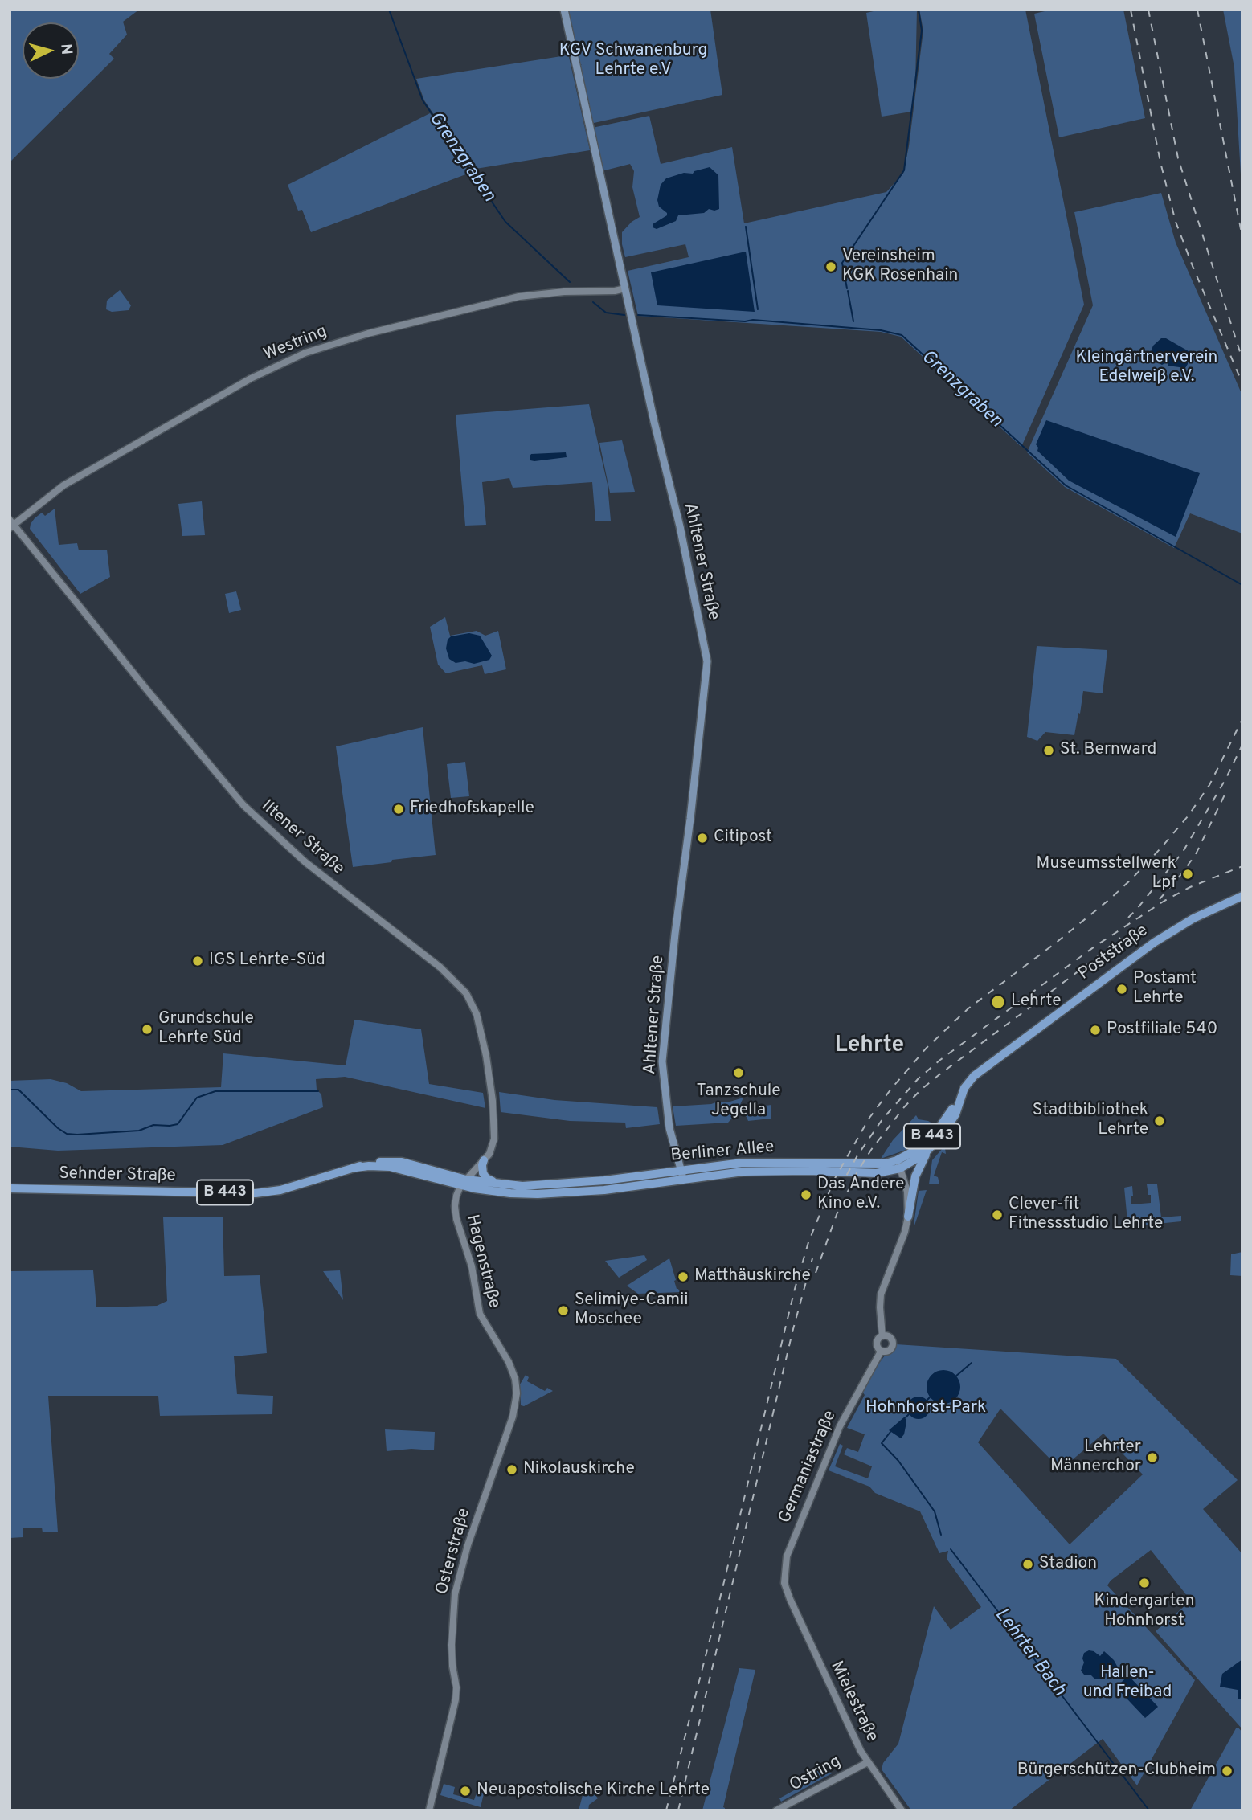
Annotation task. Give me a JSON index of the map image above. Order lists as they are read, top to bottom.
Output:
{
  "streets": {
    "main road": [
      "Ahltener Straße",
      "Poststraße",
      "B 443",
      "Berliner Allee",
      "Sehnder Straße"
    ],
    "street": [
      "Westring",
      "Iltener Straße",
      "Hagenstraße",
      "Germaniastraße",
      "Osterstraße",
      "Mielestraße",
      "Ostring"
    ]
  },
  "crossings": [
    ["Westring", "Ahltener Straße"],
    ["Westring", "Iltener Straße"],
    ["Ahltener Straße", "Berliner Allee"],
    ["Iltener Straße", "Berliner Allee"],
    ["Iltener Straße", "Sehnder Straße"],
    ["Iltener Straße", "Hagenstraße"],
    ["Poststraße", "Berliner Allee"],
    ["Berliner Allee", "Sehnder Straße"],
    ["Berliner Allee", "Hagenstraße"],
    ["Sehnder Straße", "Hagenstraße"],
    ["Hagenstraße", "Osterstraße"],
    ["Germaniastraße", "Mielestraße"],
    ["Mielestraße", "Ostring"]
  ],
  "districts": ["Lehrte"],
  "water": ["Grenzgraben", "Lehrter Bach"],
  "parks": [
    "KGV Schwanenburg Lehrte e.V",
    "Kleingärtnerverein Edelweiß e.V.",
    "Hohnhorst-Park",
    "Hallen- und Freibad"
  ],
  "places": [
    "Vereinsheim KGK Rosenhain",
    "St. Bernward",
    "Friedhofskapelle",
    "Citipost",
    "Museumsstellwerk Lpf",
    "IGS Lehrte-Süd",
    "Postamt Lehrte",
    "Lehrte",
    "Grundschule Lehrte Süd",
    "Postfiliale 540",
    "Tanzschule Jegella",
    "Stadtbibliothek Lehrte",
    "Das Andere Kino e.V.",
    "Clever-fit Fitnessstudio Lehrte",
    "Matthäuskirche",
    "Selimiye-Camii Moschee",
    "Lehrter Männerchor",
    "Nikolauskirche",
    "Stadion",
    "Kindergarten Hohnhorst",
    "Bürgerschützen-Clubheim",
    "Neuapostolische Kirche Lehrte"
  ],
  "north": "right"
}
